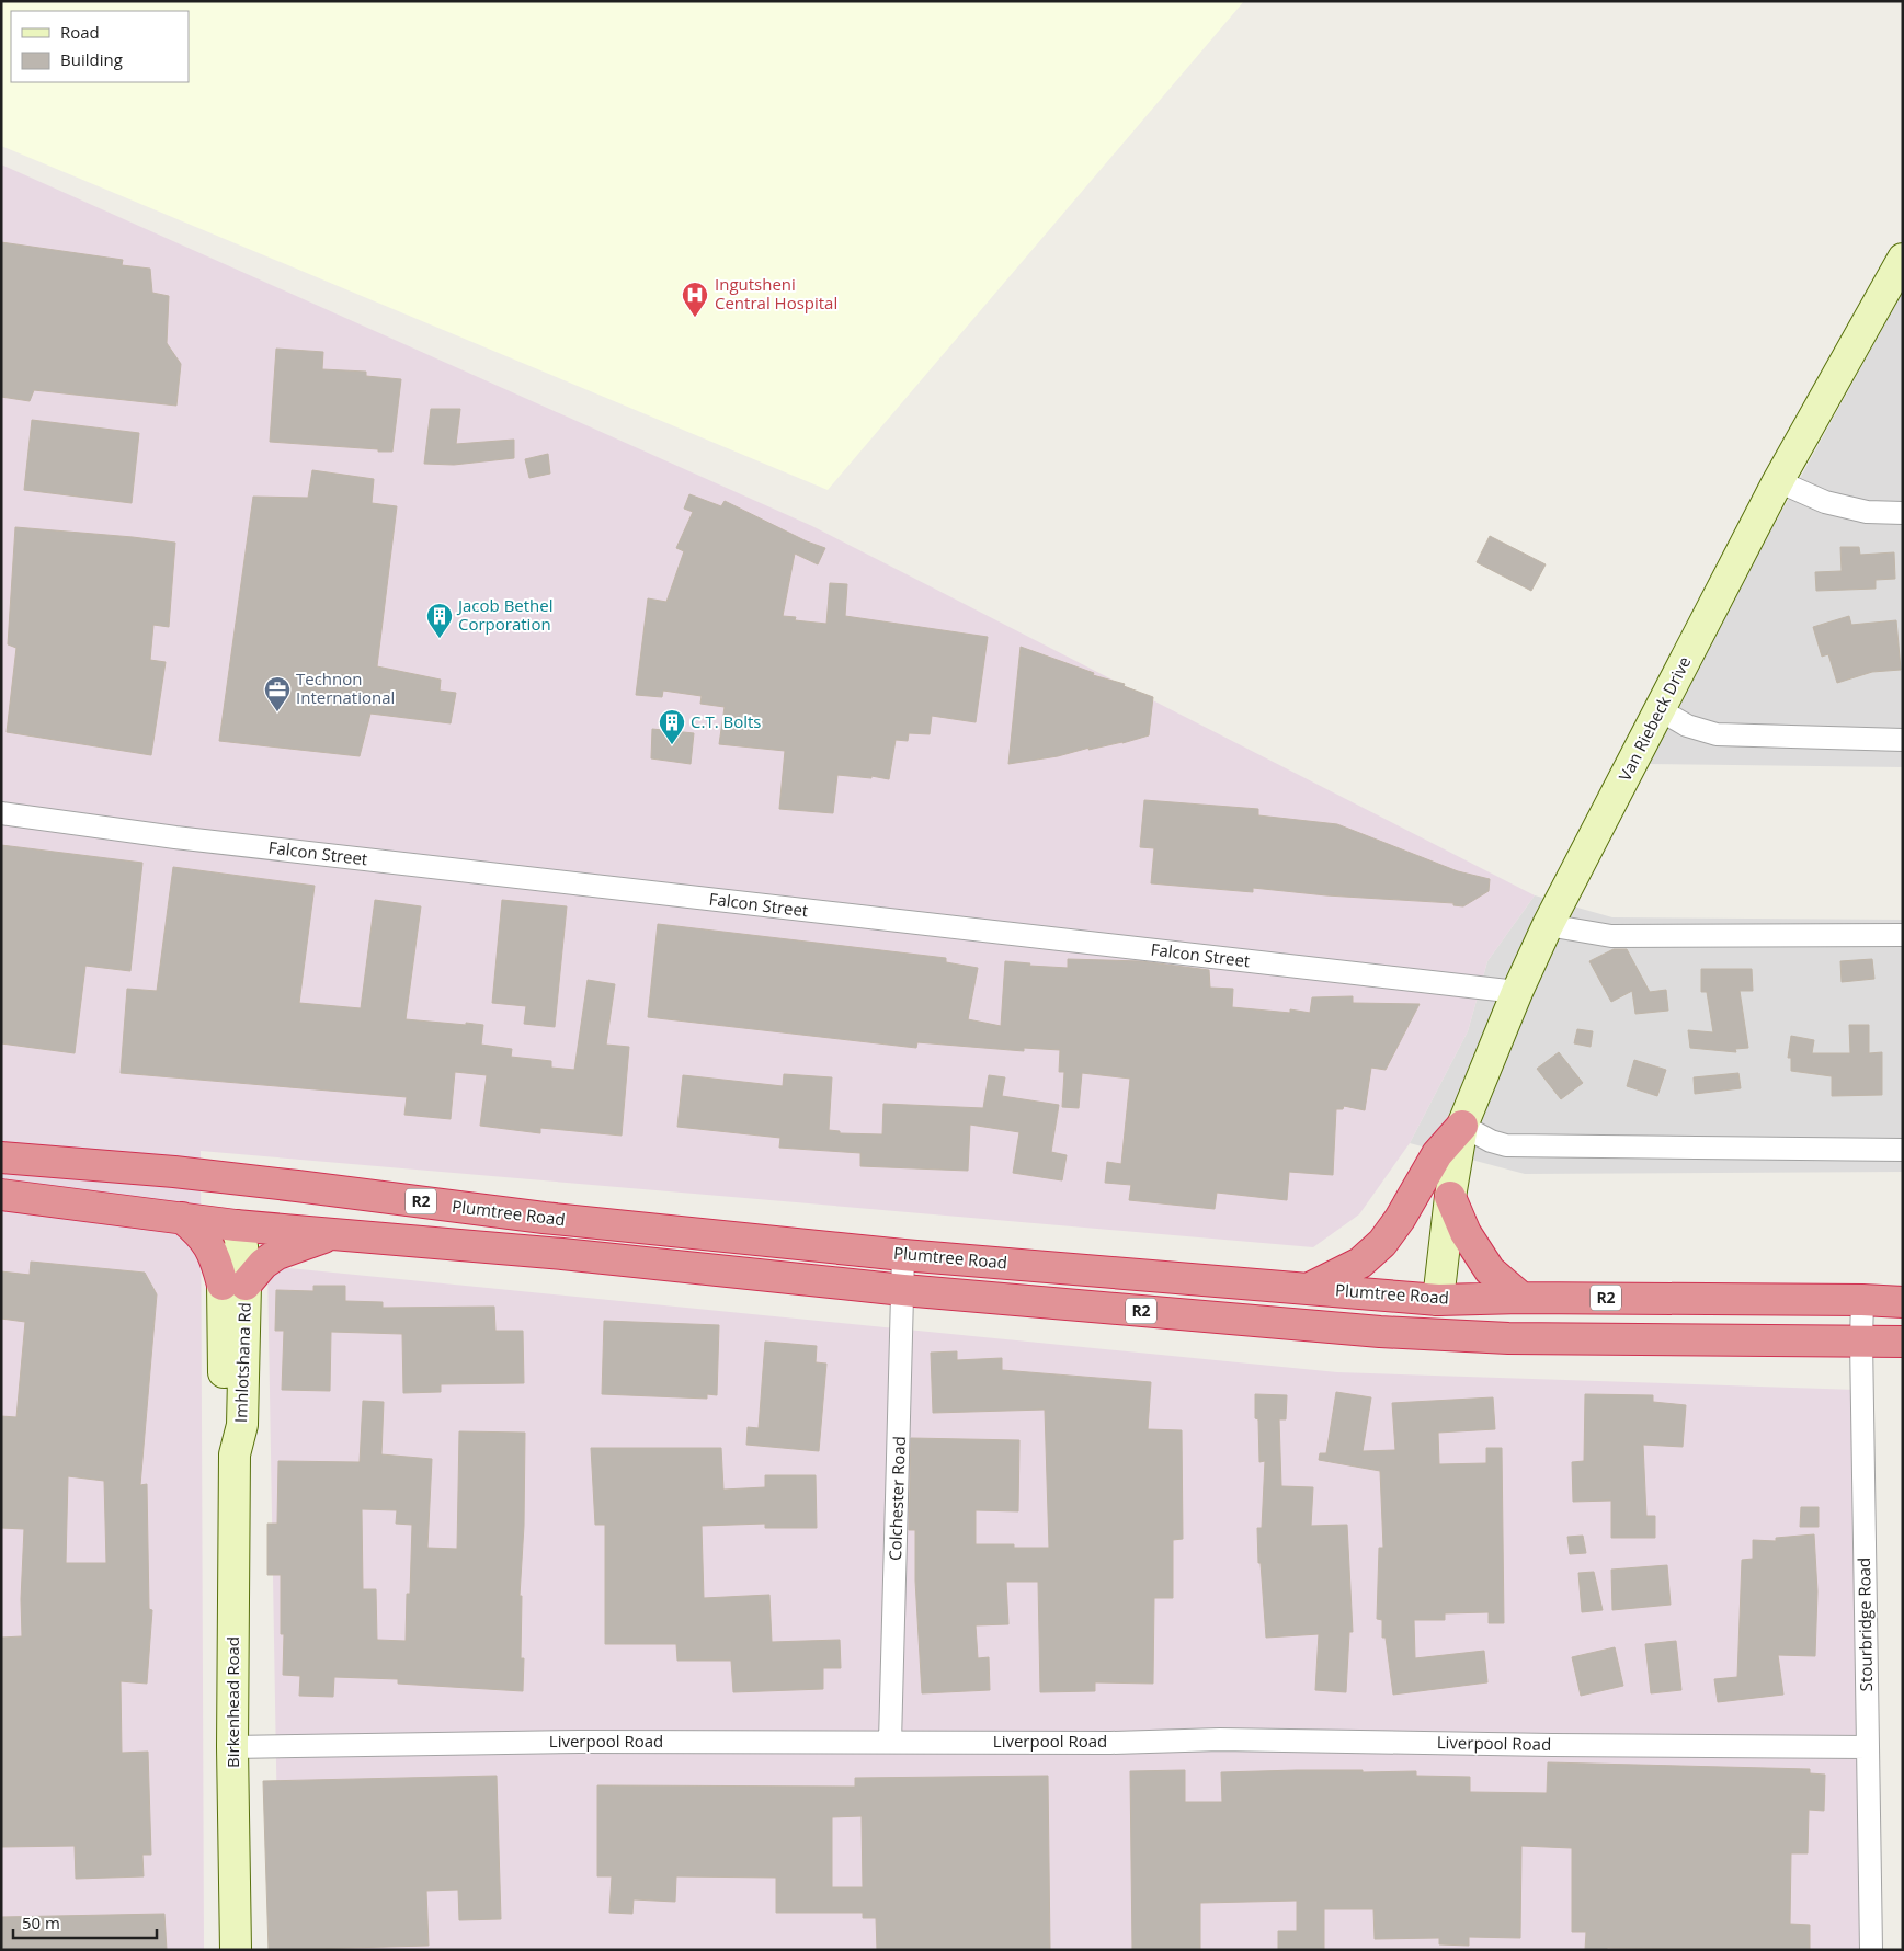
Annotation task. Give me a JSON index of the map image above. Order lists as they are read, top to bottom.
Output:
{
  "streets": {
    "highway": ["R2", "Plumtree Road"],
    "street": [
      "Van Riebeck Drive",
      "Falcon Street",
      "Imhlotshana Rd",
      "Colchester Road",
      "Stourbridge Road",
      "Birkenhead Road",
      "Liverpool Road"
    ]
  },
  "crossings": [
    ["Van Riebeck Drive", "Falcon Street"],
    ["Van Riebeck Drive", "Plumtree Road"],
    ["Plumtree Road", "Imhlotshana Rd"],
    ["Plumtree Road", "Colchester Road"],
    ["Plumtree Road", "Stourbridge Road"],
    ["Imhlotshana Rd", "Birkenhead Road"],
    ["Colchester Road", "Liverpool Road"],
    ["Stourbridge Road", "Liverpool Road"],
    ["Birkenhead Road", "Liverpool Road"]
  ],
  "places": {
    "hospital": ["Ingutsheni Central Hospital"],
    "building": ["Jacob Bethel Corporation", "C.T. Bolts"],
    "office": ["Technon International"]
  },
  "legend": ["Road", "Building"],
  "scale_bar": "50 m"
}
